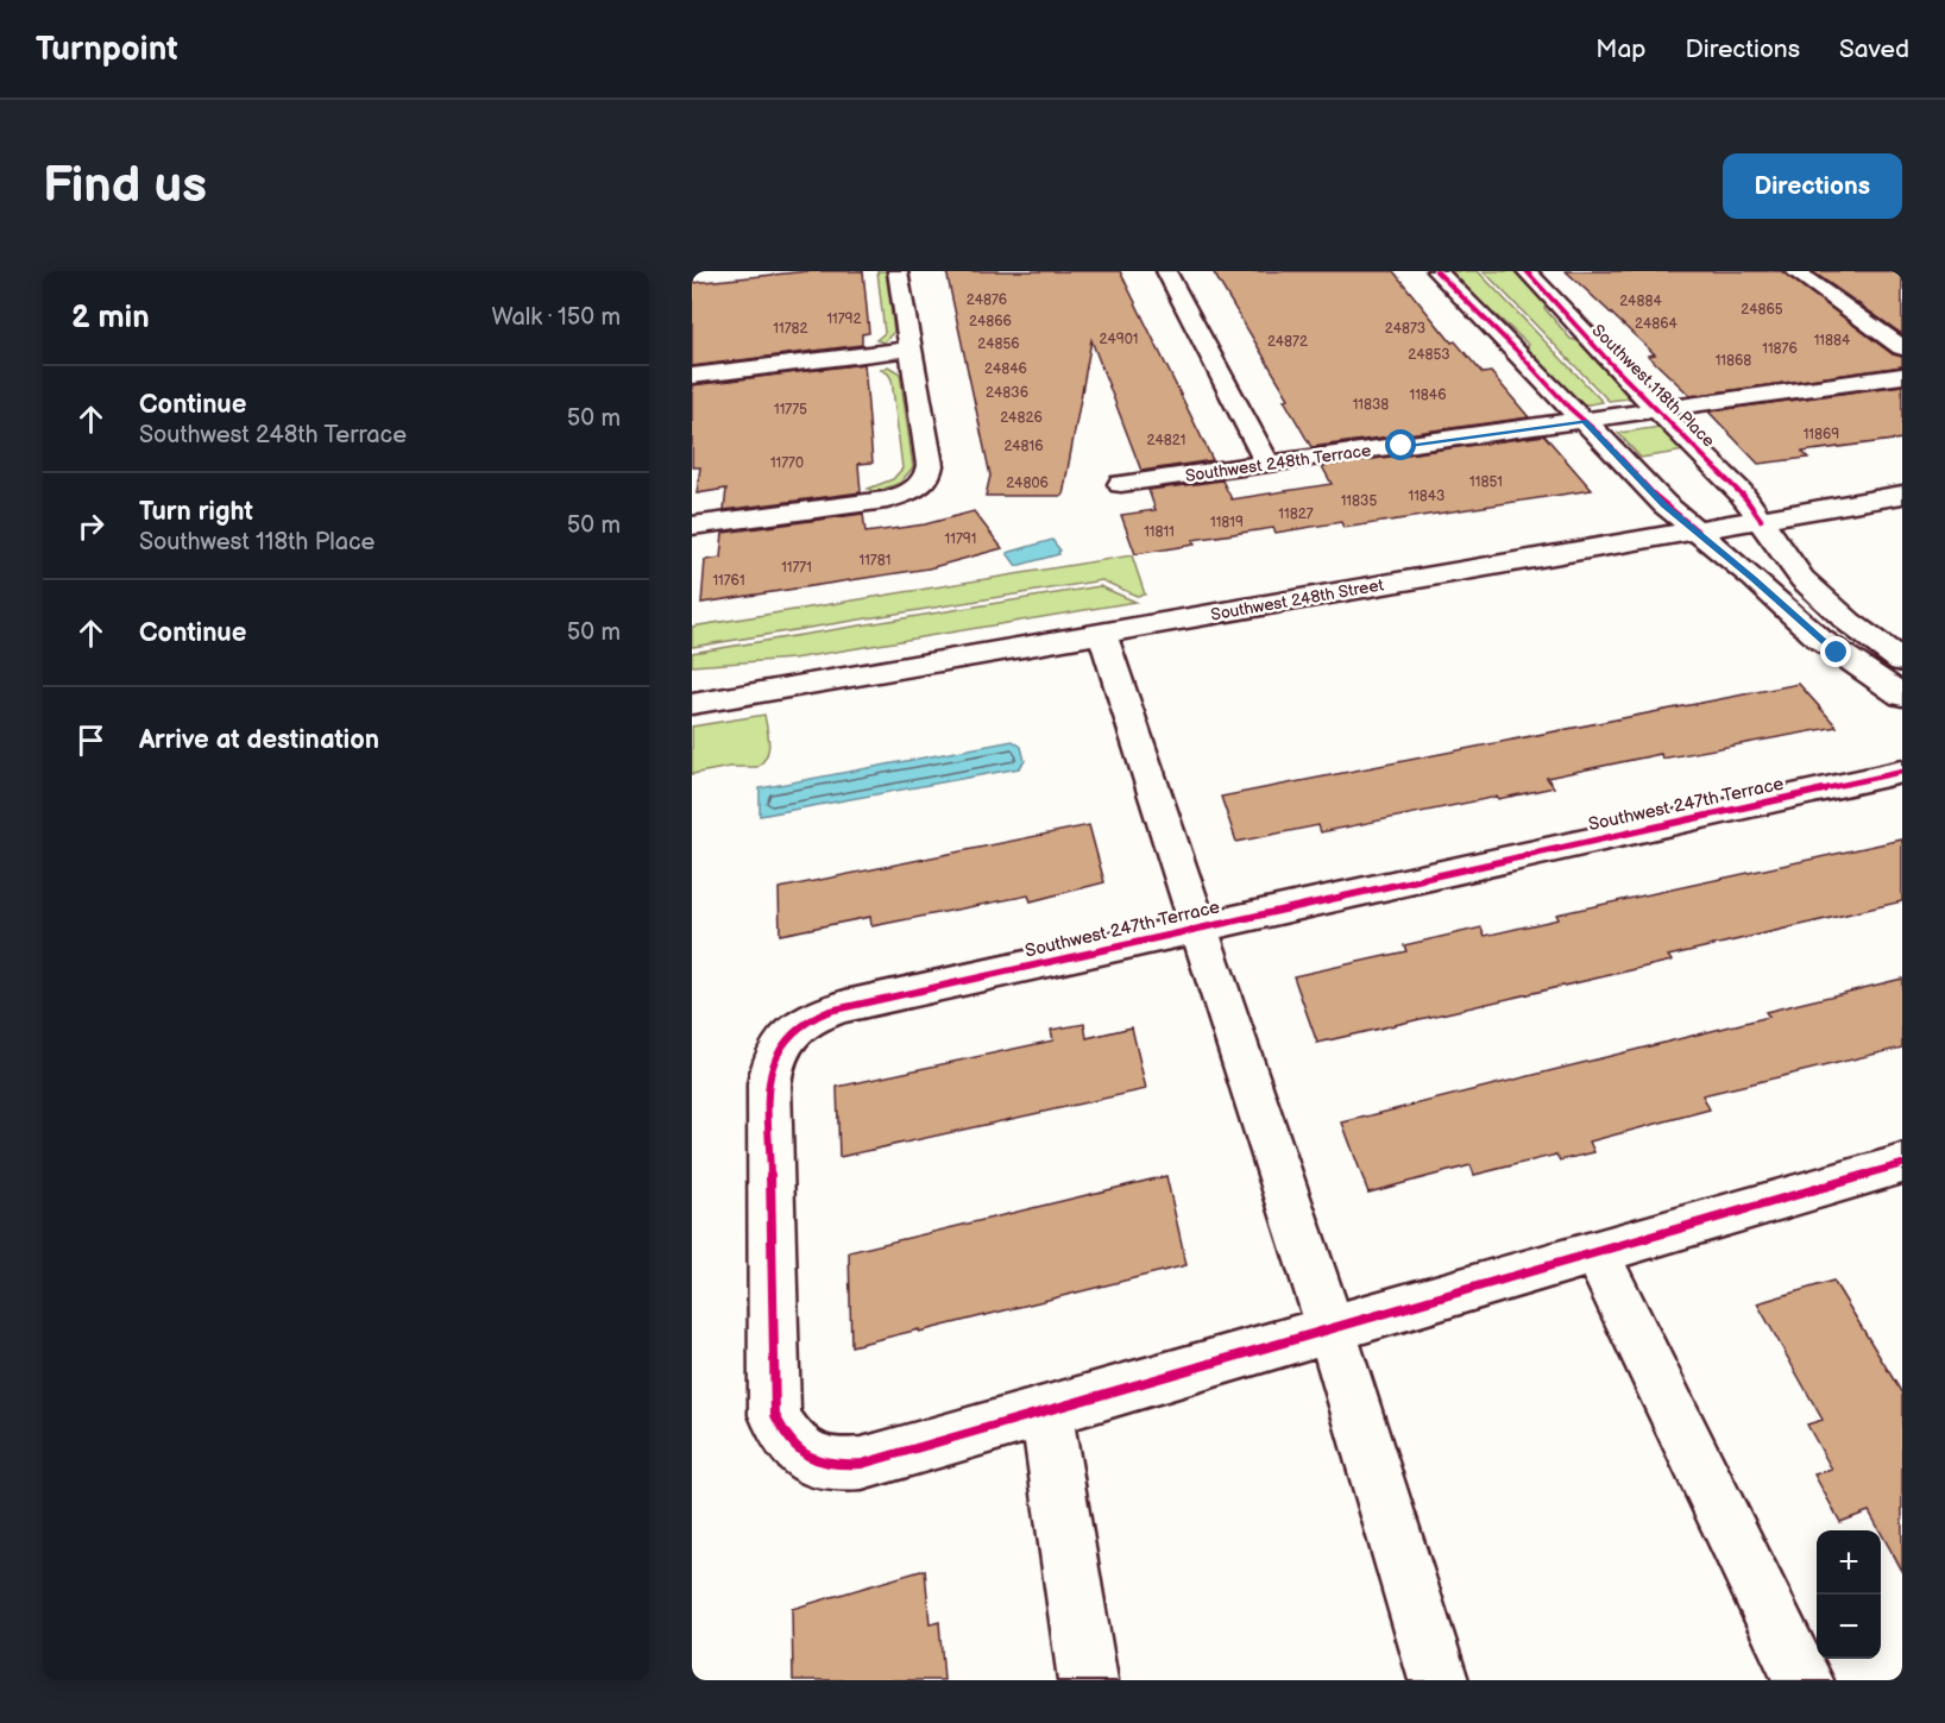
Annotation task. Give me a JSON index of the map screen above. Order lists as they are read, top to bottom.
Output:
{
  "streets": {
    "street": [
      "Southwest 118th Place",
      "Southwest 248th Terrace",
      "Southwest 248th Street",
      "Southwest 247th Terrace"
    ]
  },
  "crossings": [
    ["Southwest 118th Place", "Southwest 248th Terrace"],
    ["Southwest 118th Place", "Southwest 248th Street"]
  ],
  "house_numbers": [
    "24876",
    "24884",
    "24865",
    "11792",
    "24866",
    "24864",
    "11782",
    "24873",
    "24901",
    "11884",
    "24872",
    "24856",
    "11876",
    "24853",
    "11868",
    "24846",
    "24836",
    "11846",
    "11838",
    "11775",
    "24826",
    "11869",
    "24821",
    "24816",
    "11770",
    "11851",
    "24806",
    "11843",
    "11835",
    "11827",
    "11819",
    "11811",
    "11791",
    "11781",
    "11771",
    "11761"
  ],
  "page": {
    "header": "Turnpoint",
    "nav": ["Map", "Directions", "Saved"],
    "buttons": "Directions",
    "title": "Find us",
    "heading": ["2 min", "Walk · 150 m"],
    "list": [
      ["Continue", "Southwest 248th Terrace", "50 m"],
      ["Turn right", "Southwest 118th Place", "50 m"],
      ["Continue", "50 m"],
      "Arrive at destination"
    ],
    "map_buttons": ["+", "−"]
  }
}
